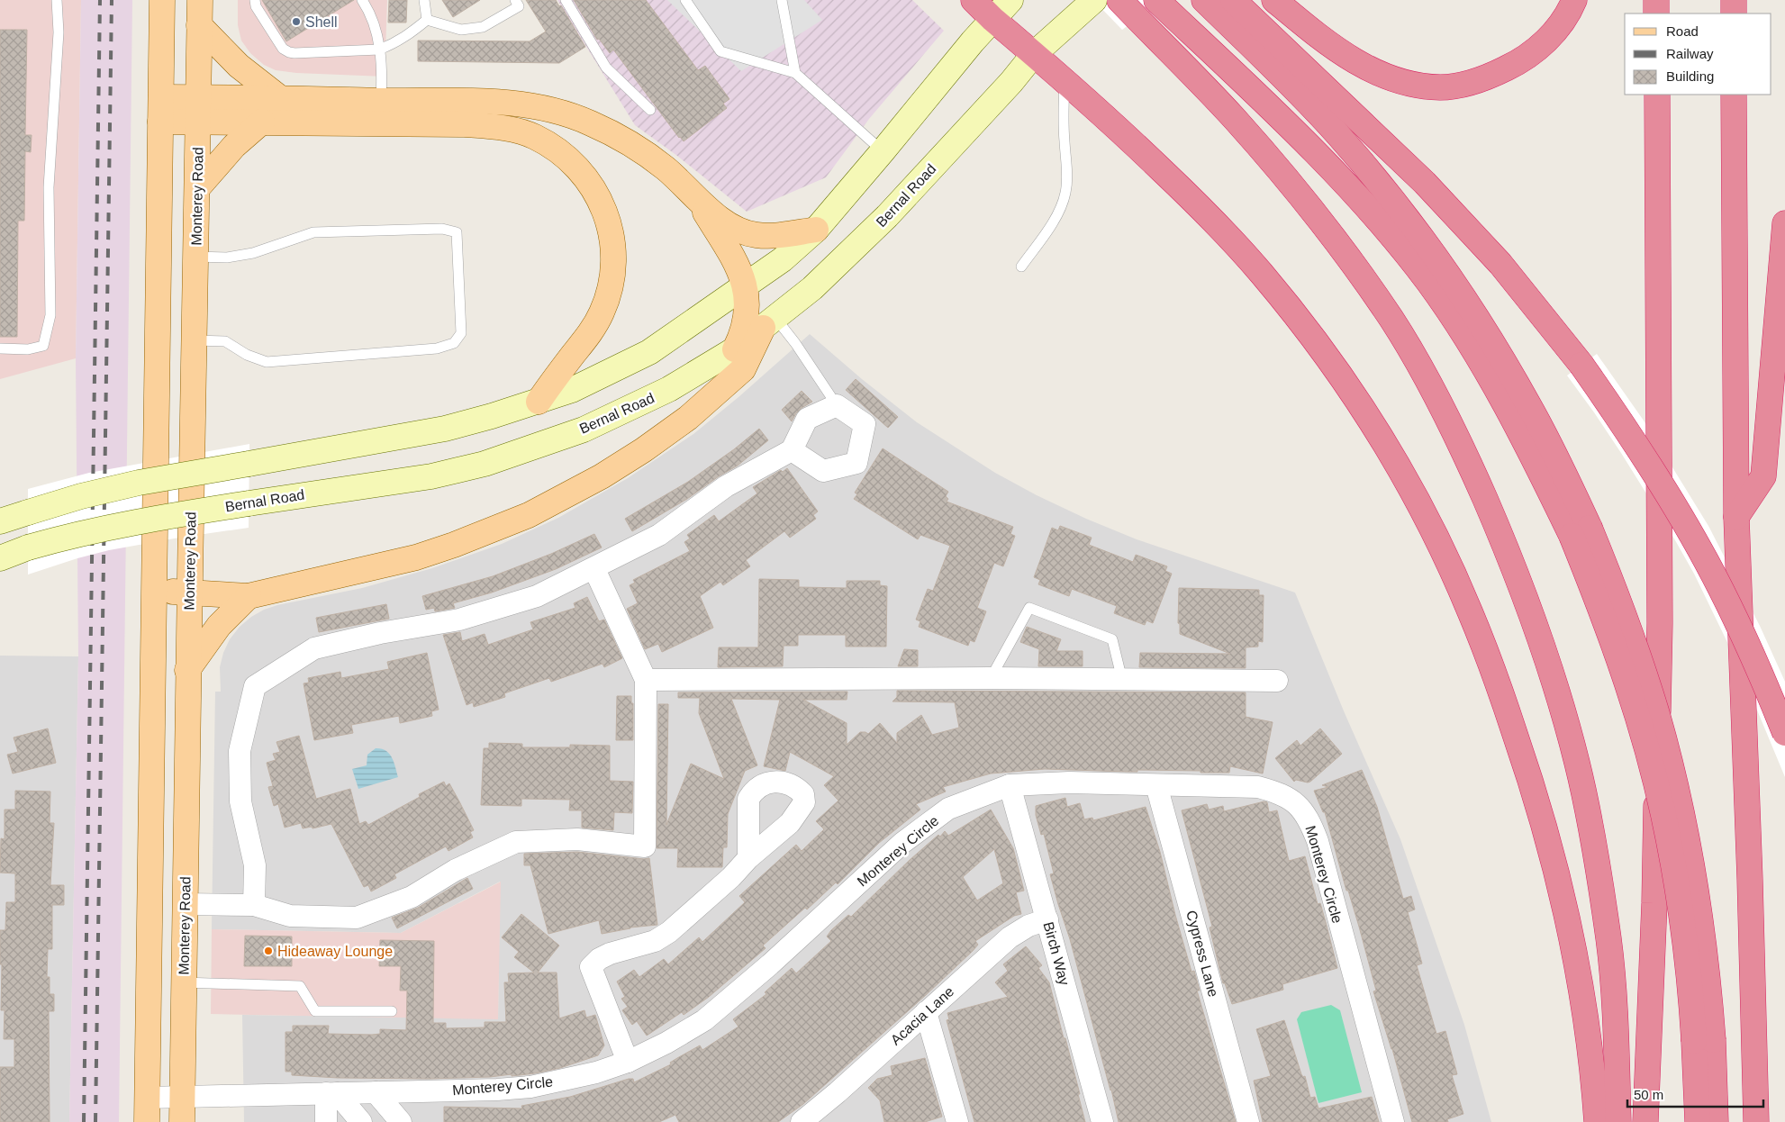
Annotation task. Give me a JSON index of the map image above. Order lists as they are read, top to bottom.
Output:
{
  "streets": {
    "main road": ["Bernal Road", "Monterey Road"],
    "street": [
      "Monterey Circle",
      "Birch Way",
      "Cypress Lane",
      "Acacia Lane"
    ]
  },
  "crossings": [
    ["Monterey Road", "Monterey Circle"],
    ["Monterey Circle", "Birch Way"],
    ["Monterey Circle", "Cypress Lane"],
    ["Birch Way", "Acacia Lane"]
  ],
  "places": ["Shell", "Hideaway Lounge"],
  "legend": ["Road", "Railway", "Building"],
  "scale_bar": "50 m"
}
